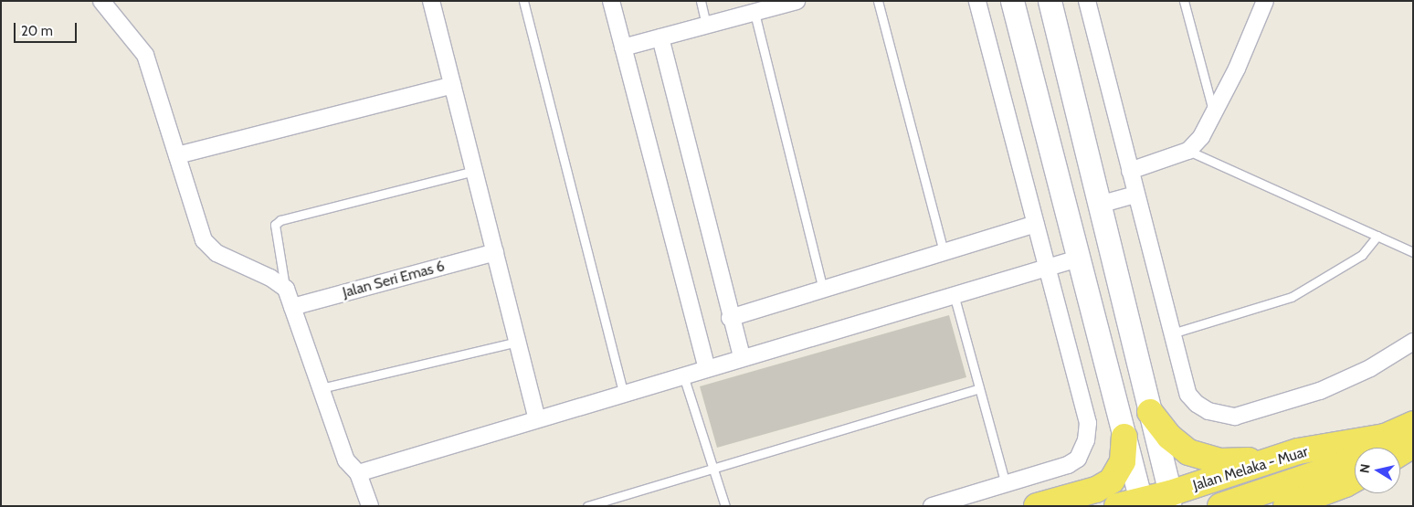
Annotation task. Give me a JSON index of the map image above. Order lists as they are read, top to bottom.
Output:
{
  "streets": {
    "main road": ["Jalan Melaka - Muar"],
    "street": ["Jalan Seri Emas 6"]
  },
  "scale_bar": "20 m",
  "north": "left"
}
